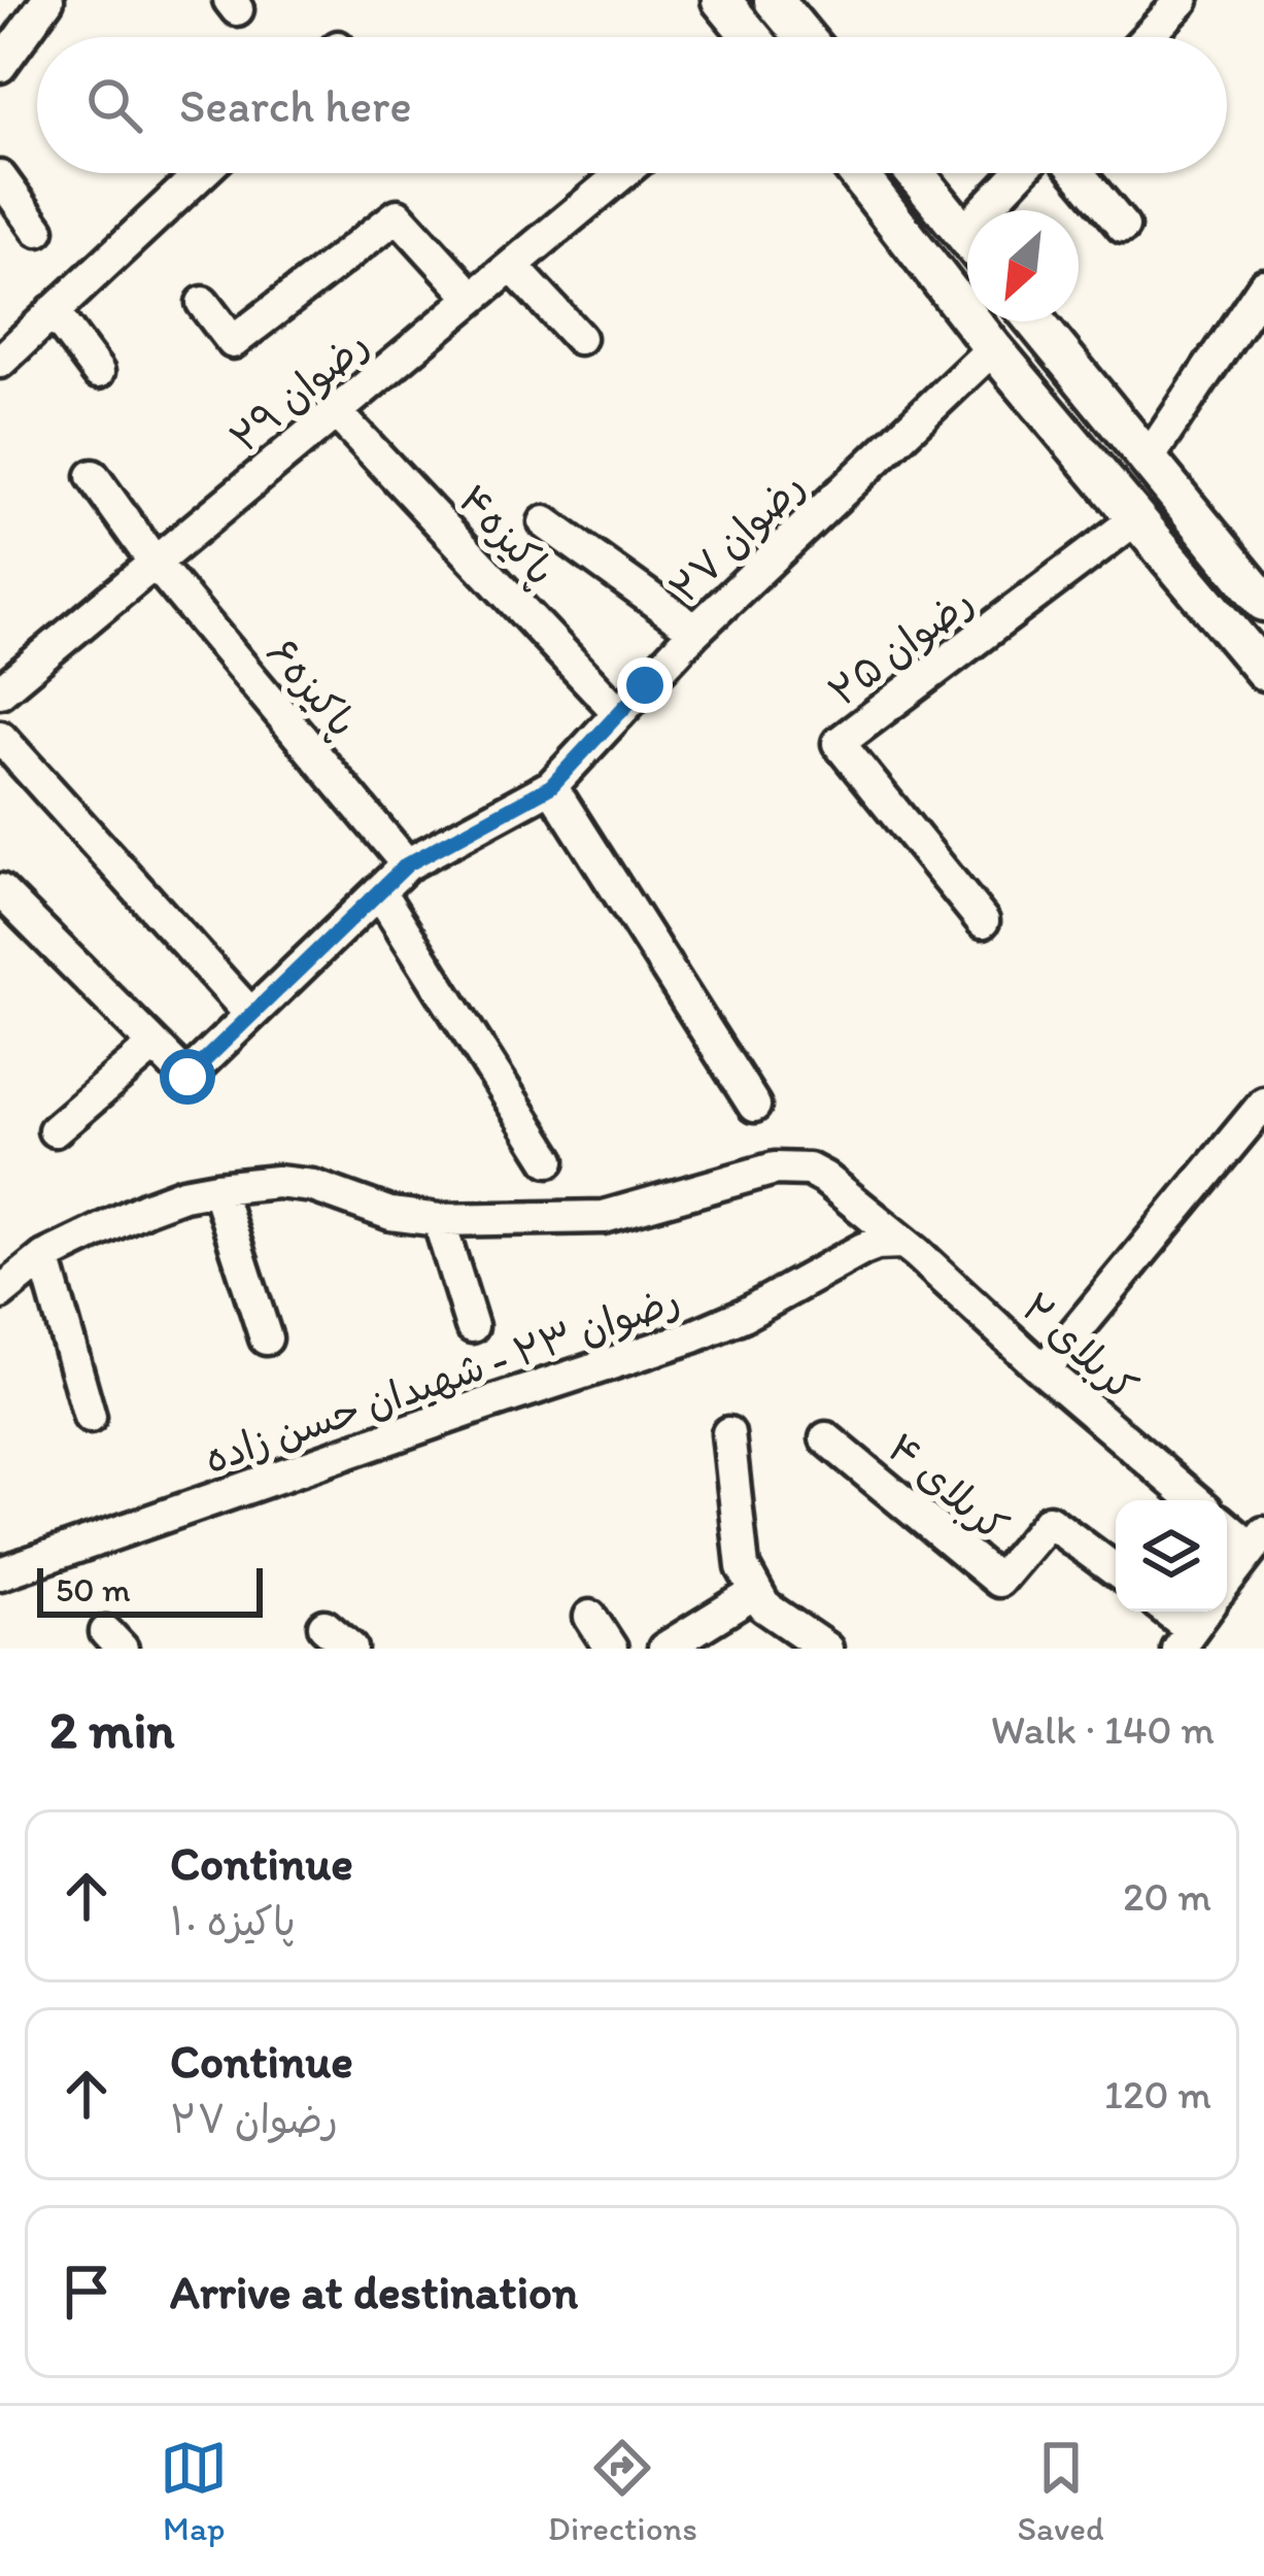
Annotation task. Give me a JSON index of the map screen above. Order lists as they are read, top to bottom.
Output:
{
  "streets": {
    "street": [
      "رضوان ۲۹",
      "پاکیزه۴",
      "رضوان ۲۷",
      "رضوان ۲۵",
      "پاکیزه۶",
      "کربلای ۲",
      "رضوان ۲۳ - شهیدان حسن زاده",
      "کربلای ۴"
    ]
  },
  "crossings": [
    ["رضوان ۲۹", "پاکیزه۴"],
    ["رضوان ۲۹", "پاکیزه۶"],
    ["پاکیزه۴", "رضوان ۲۷"],
    ["رضوان ۲۷", "پاکیزه۶"],
    ["کربلای ۲", "رضوان ۲۳ - شهیدان حسن زاده"]
  ],
  "scale_bar": "50 m",
  "north": "bottom left",
  "page": {
    "search": "Search here",
    "scale": "50 m",
    "heading": ["2 min", "Walk · 140 m"],
    "list": [
      ["Continue", "پاکیزه ۱۰", "20 m"],
      ["Continue", "رضوان ۲۷", "120 m"],
      "Arrive at destination"
    ],
    "nav": ["Map", "Directions", "Saved"]
  }
}
